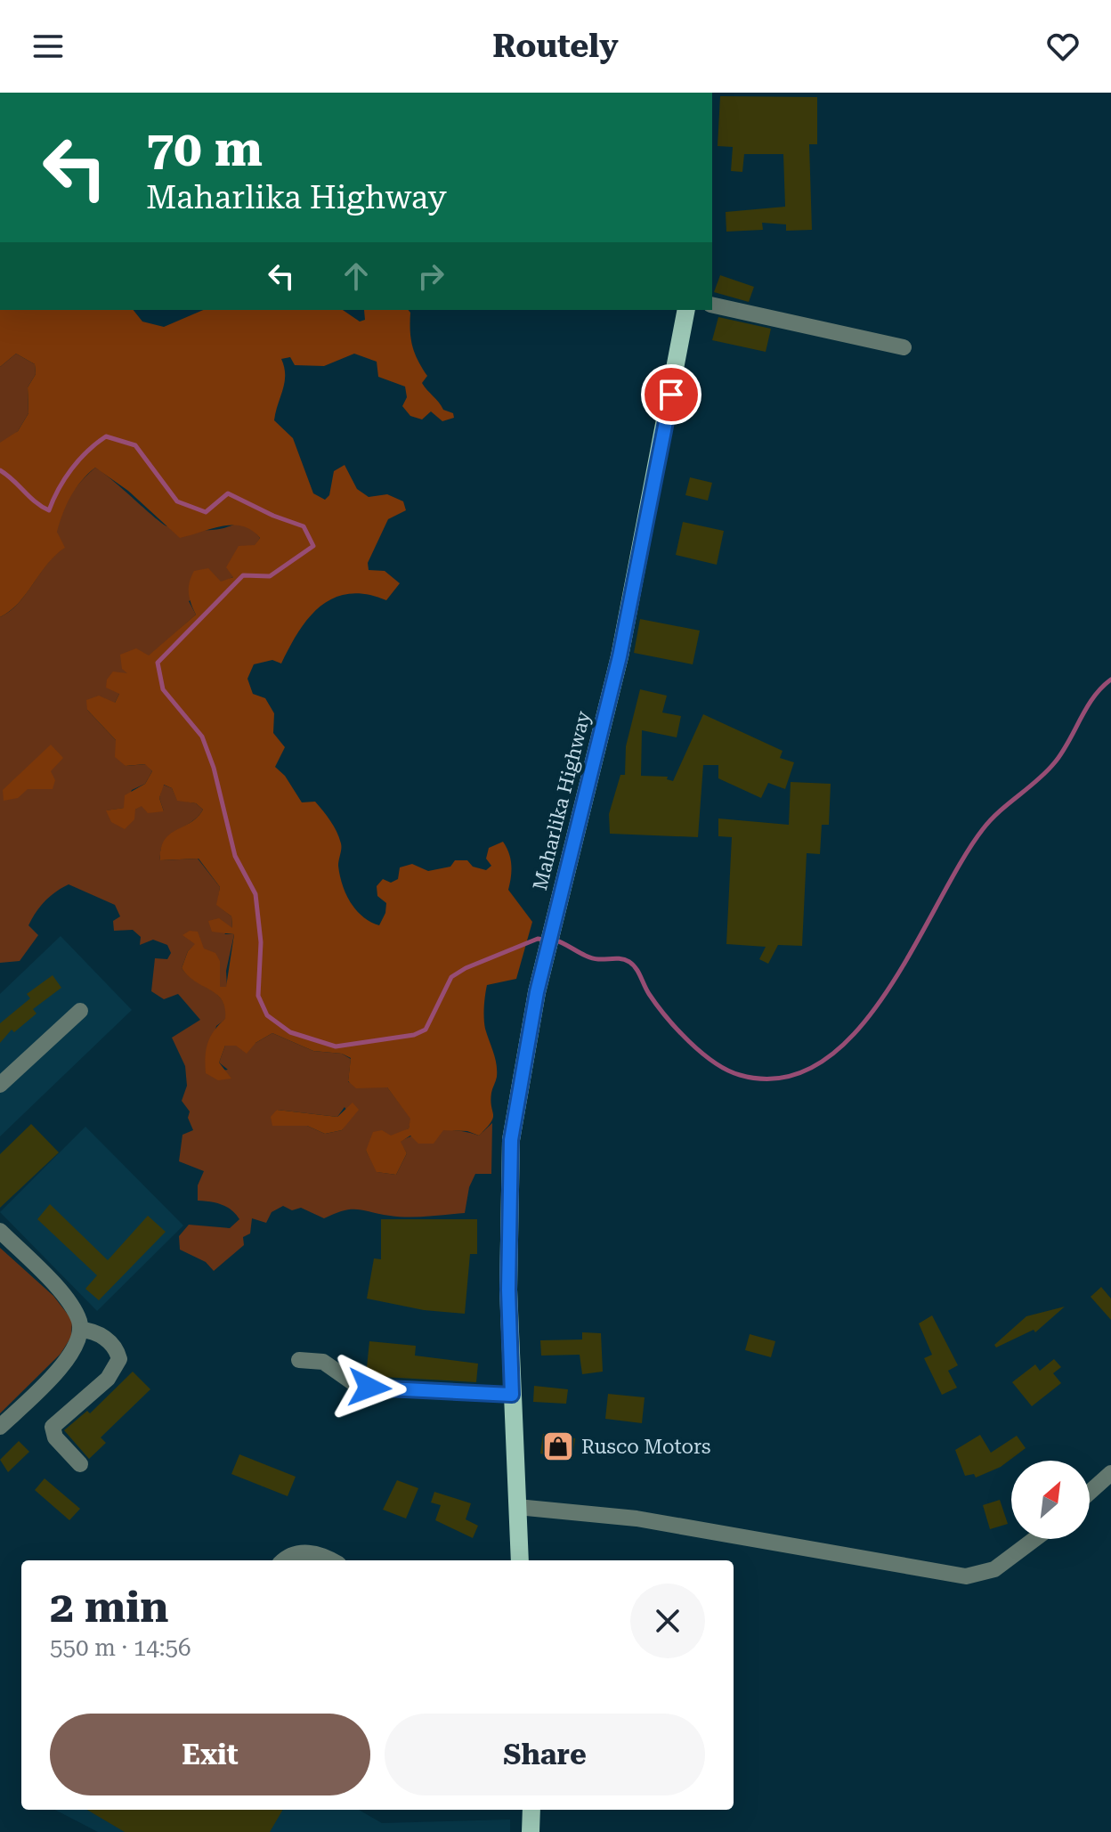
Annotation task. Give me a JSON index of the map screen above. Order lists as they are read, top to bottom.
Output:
{
  "streets": {
    "main road": ["Maharlika Highway"]
  },
  "places": {
    "shop": ["Rusco Motors"]
  },
  "north": "top right",
  "page": {
    "header": "Routely",
    "turn": ["70 m", "Maharlika Highway"],
    "heading": ["2 min", "550 m · 14:56"],
    "buttons": ["Exit", "Share"]
  }
}
